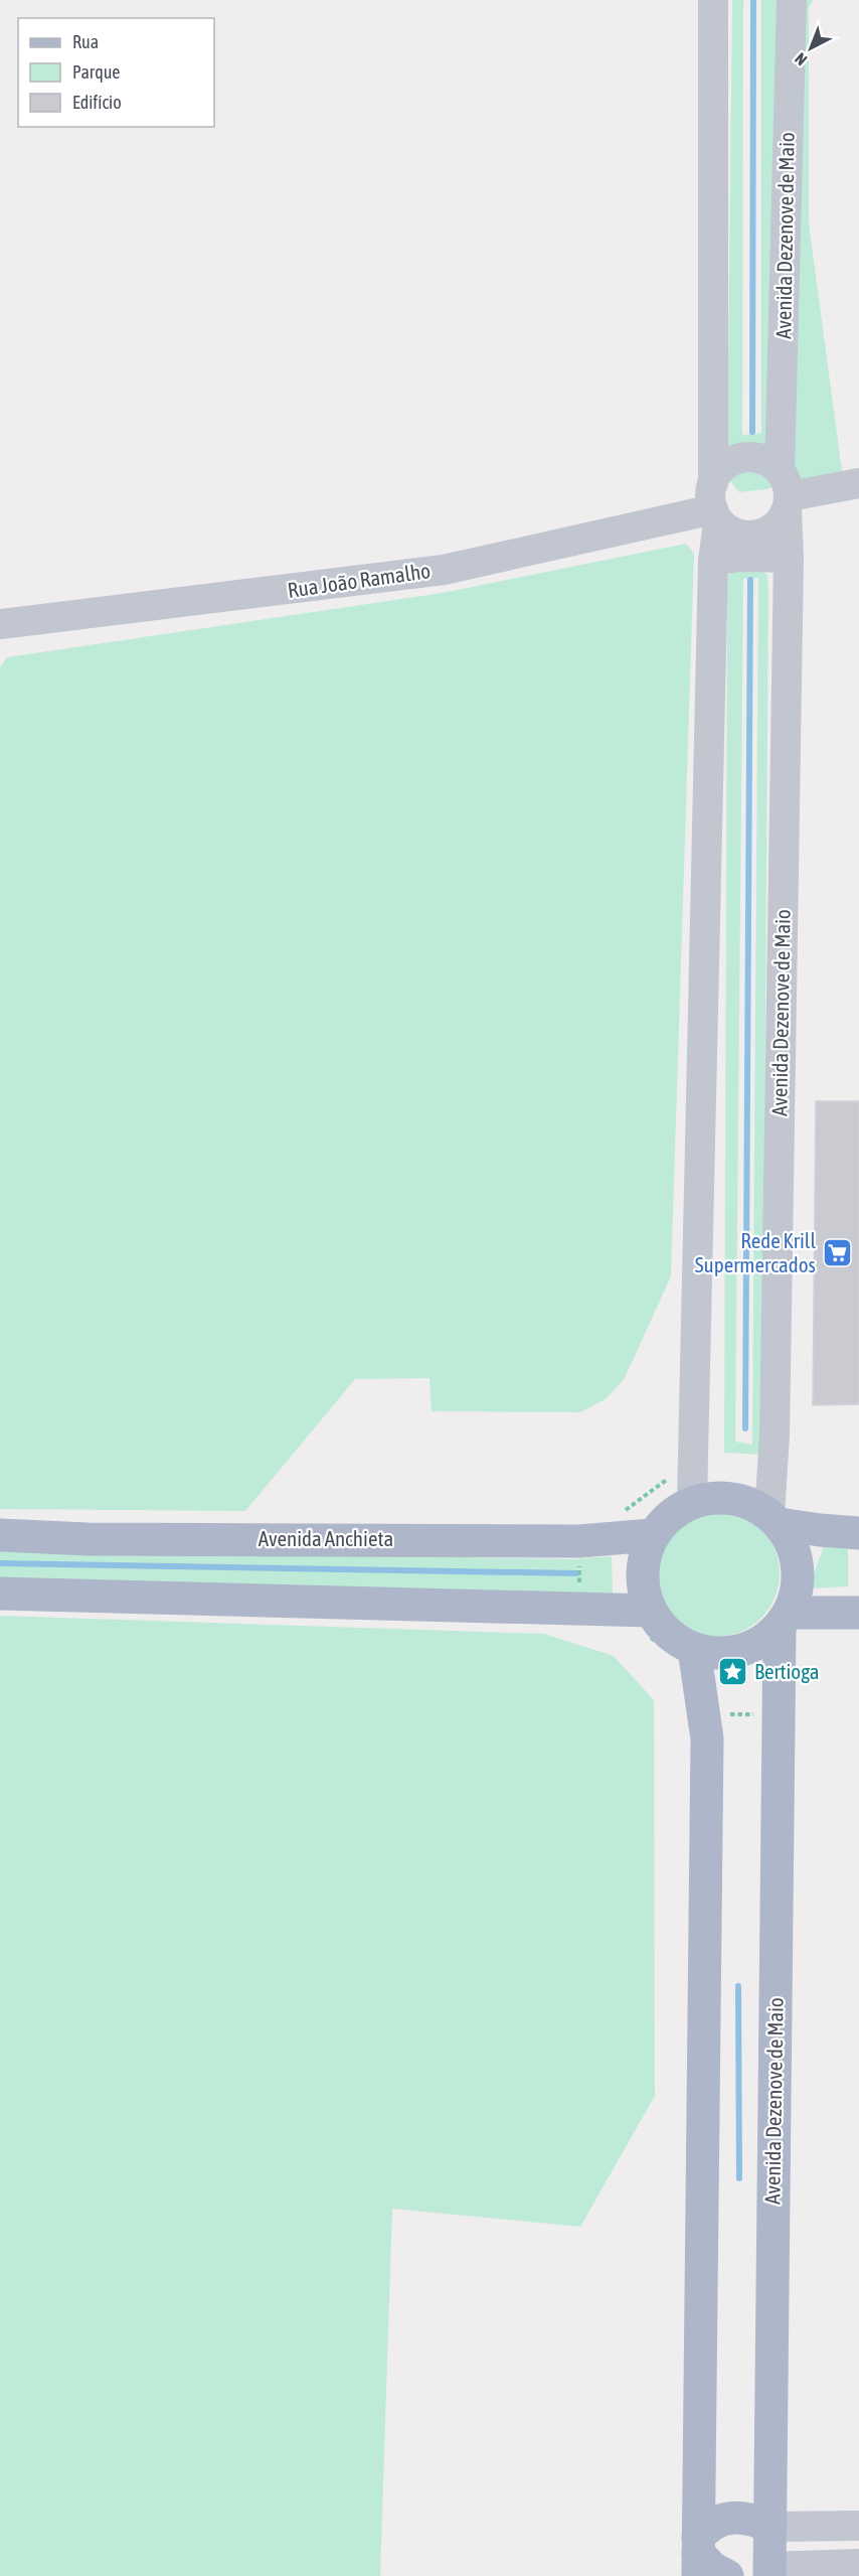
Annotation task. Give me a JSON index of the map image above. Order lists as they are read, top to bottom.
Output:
{
  "streets": {
    "main road": ["Avenida Dezenove de Maio", "Avenida Anchieta"],
    "street": ["Rua João Ramalho"]
  },
  "crossings": [
    ["Avenida Dezenove de Maio", "Rua João Ramalho"],
    ["Avenida Dezenove de Maio", "Avenida Anchieta"]
  ],
  "places": {
    "supermarket": ["Rede Krill Supermercados"],
    "place": ["Bertioga"]
  },
  "legend": ["Rua", "Parque", "Edifício"],
  "north": "bottom left"
}
